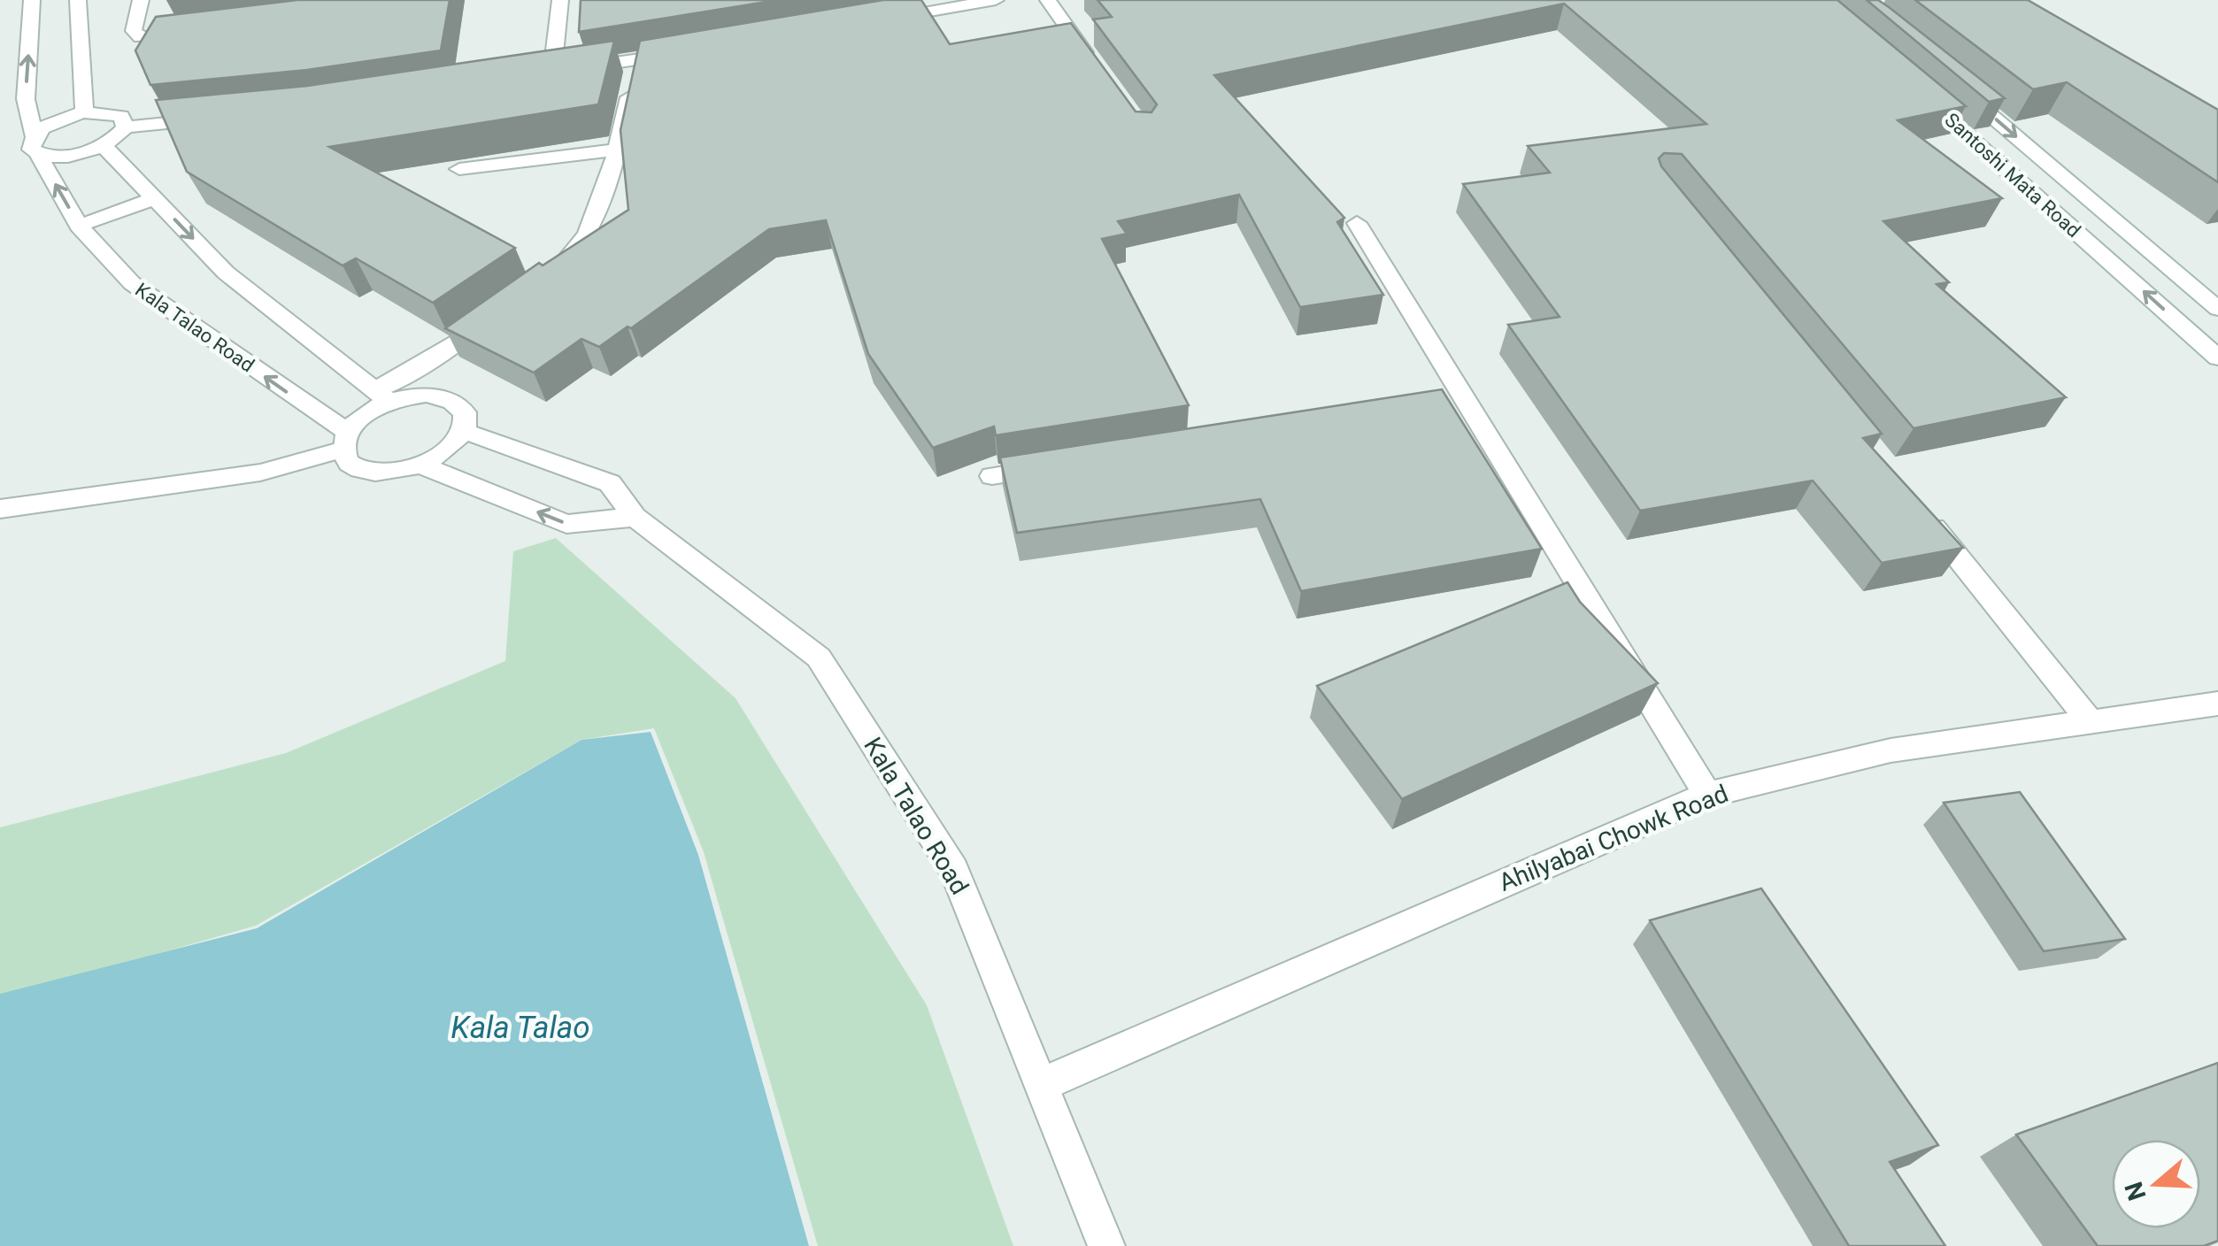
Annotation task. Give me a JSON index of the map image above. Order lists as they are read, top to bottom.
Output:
{
  "streets": {
    "street": ["Santoshi Mata Road", "Kala Talao Road", "Ahilyabai Chowk Road"]
  },
  "crossings": [
    ["Kala Talao Road", "Ahilyabai Chowk Road"]
  ],
  "water": ["Kala Talao"],
  "north": "left"
}
